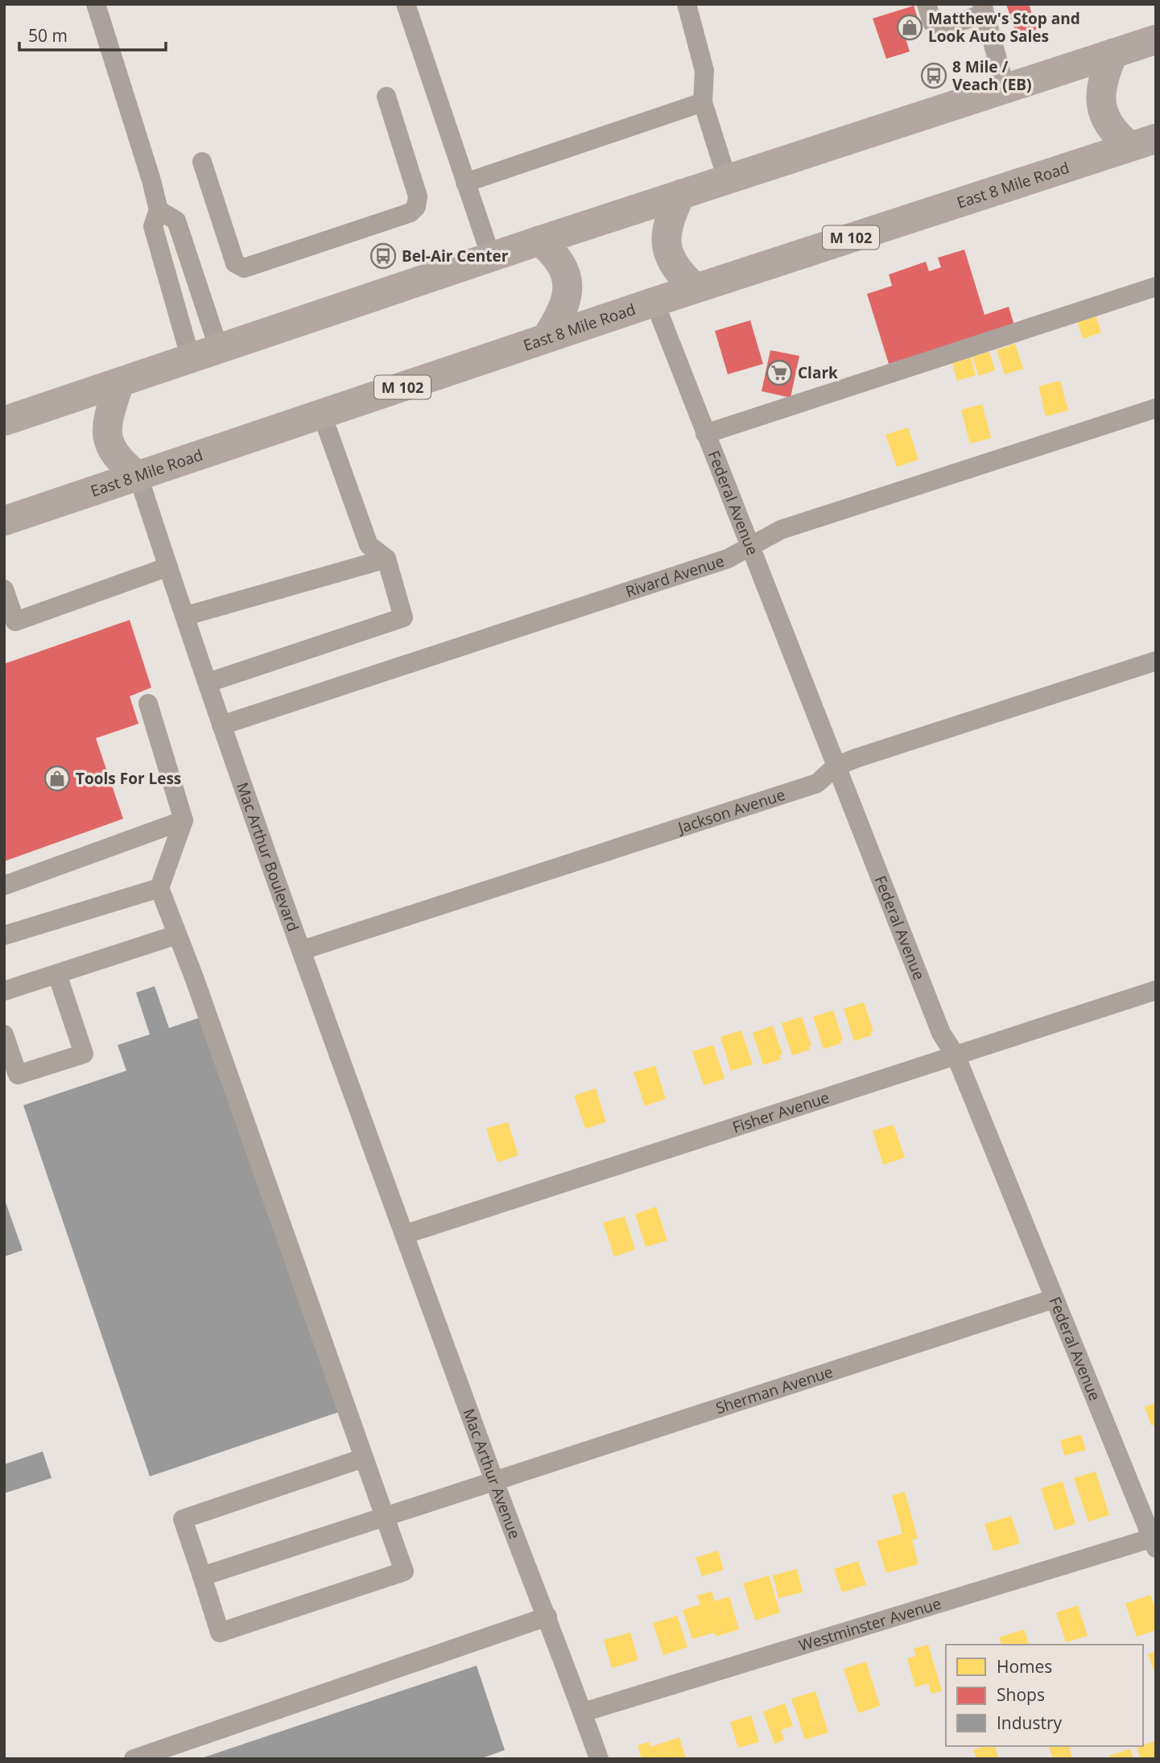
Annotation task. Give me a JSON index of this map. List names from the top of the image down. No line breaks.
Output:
{"streets":{"highway":["East 8 Mile Road","M 102"],"street":["Federal Avenue","Rivard Avenue","Jackson Avenue","Mac Arthur Boulevard","Fisher Avenue","Sherman Avenue","Mac Arthur Avenue","Westminster Avenue"]},"crossings":[["East 8 Mile Road","Federal Avenue"],["East 8 Mile Road","Mac Arthur Boulevard"],["Federal Avenue","Rivard Avenue"],["Federal Avenue","Jackson Avenue"],["Federal Avenue","Fisher Avenue"],["Federal Avenue","Sherman Avenue"],["Federal Avenue","Westminster Avenue"],["Rivard Avenue","Mac Arthur Boulevard"],["Jackson Avenue","Mac Arthur Boulevard"],["Mac Arthur Boulevard","Fisher Avenue"],["Mac Arthur Boulevard","Mac Arthur Avenue"],["Fisher Avenue","Mac Arthur Avenue"],["Sherman Avenue","Mac Arthur Avenue"],["Mac Arthur Avenue","Westminster Avenue"]],"places":{"shop":["Matthew's Stop and Look Auto Sales","Tools For Less"],"bus stop":["8 Mile / Veach (EB)","Bel-Air Center"],"supermarket":["Clark"]},"legend":["Homes","Shops","Industry"],"scale_bar":"50 m"}
